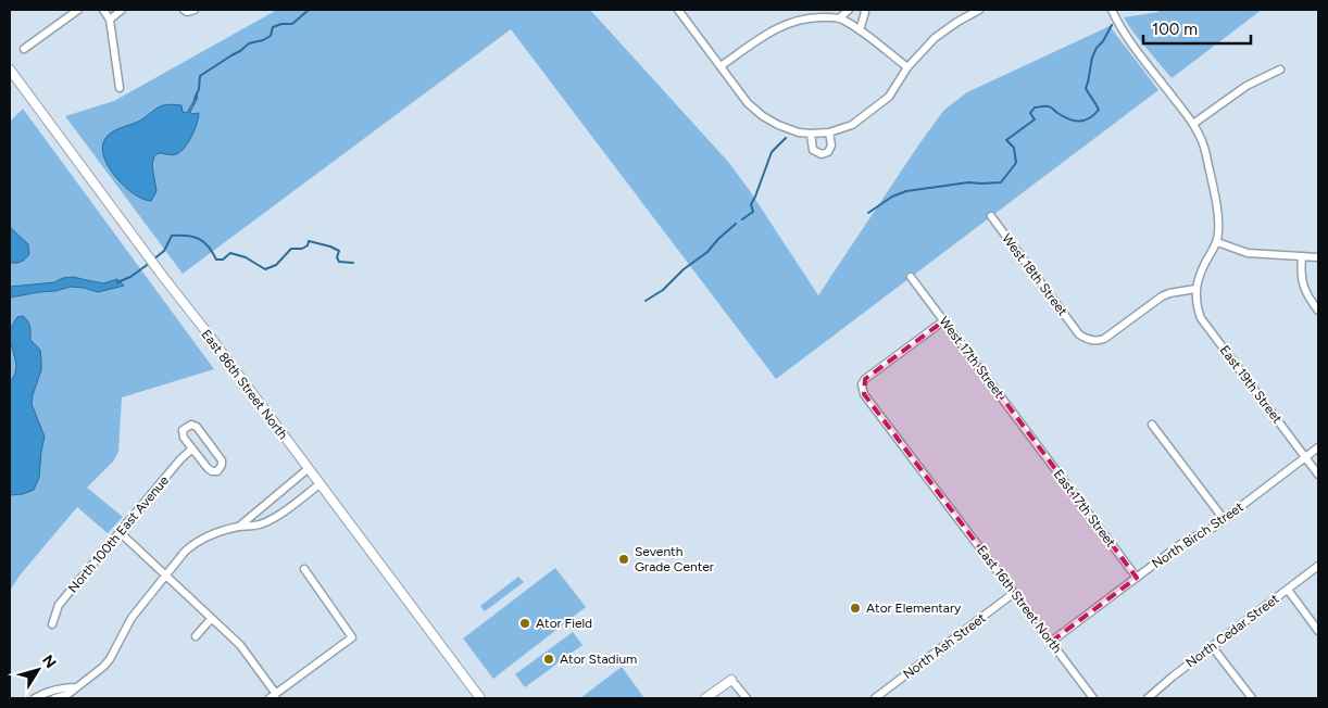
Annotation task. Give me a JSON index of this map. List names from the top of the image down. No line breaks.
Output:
{"streets":{"street":["West 18th Street","West 17th Street","East 86th Street North","East 19th Street","East 17th Street","North 100th East Avenue","North Birch Street","East 16th Street North","North Cedar Street","North Ash Street"]},"crossings":[["West 18th Street","East 19th Street"],["West 17th Street","East 17th Street"],["West 17th Street","East 16th Street North"],["East 19th Street","North Birch Street"],["East 17th Street","North Birch Street"],["North Birch Street","East 16th Street North"],["East 16th Street North","North Ash Street"]],"places":["Seventh Grade Center","Ator Elementary","Ator Field","Ator Stadium"],"scale_bar":"100 m","north":"top right"}
